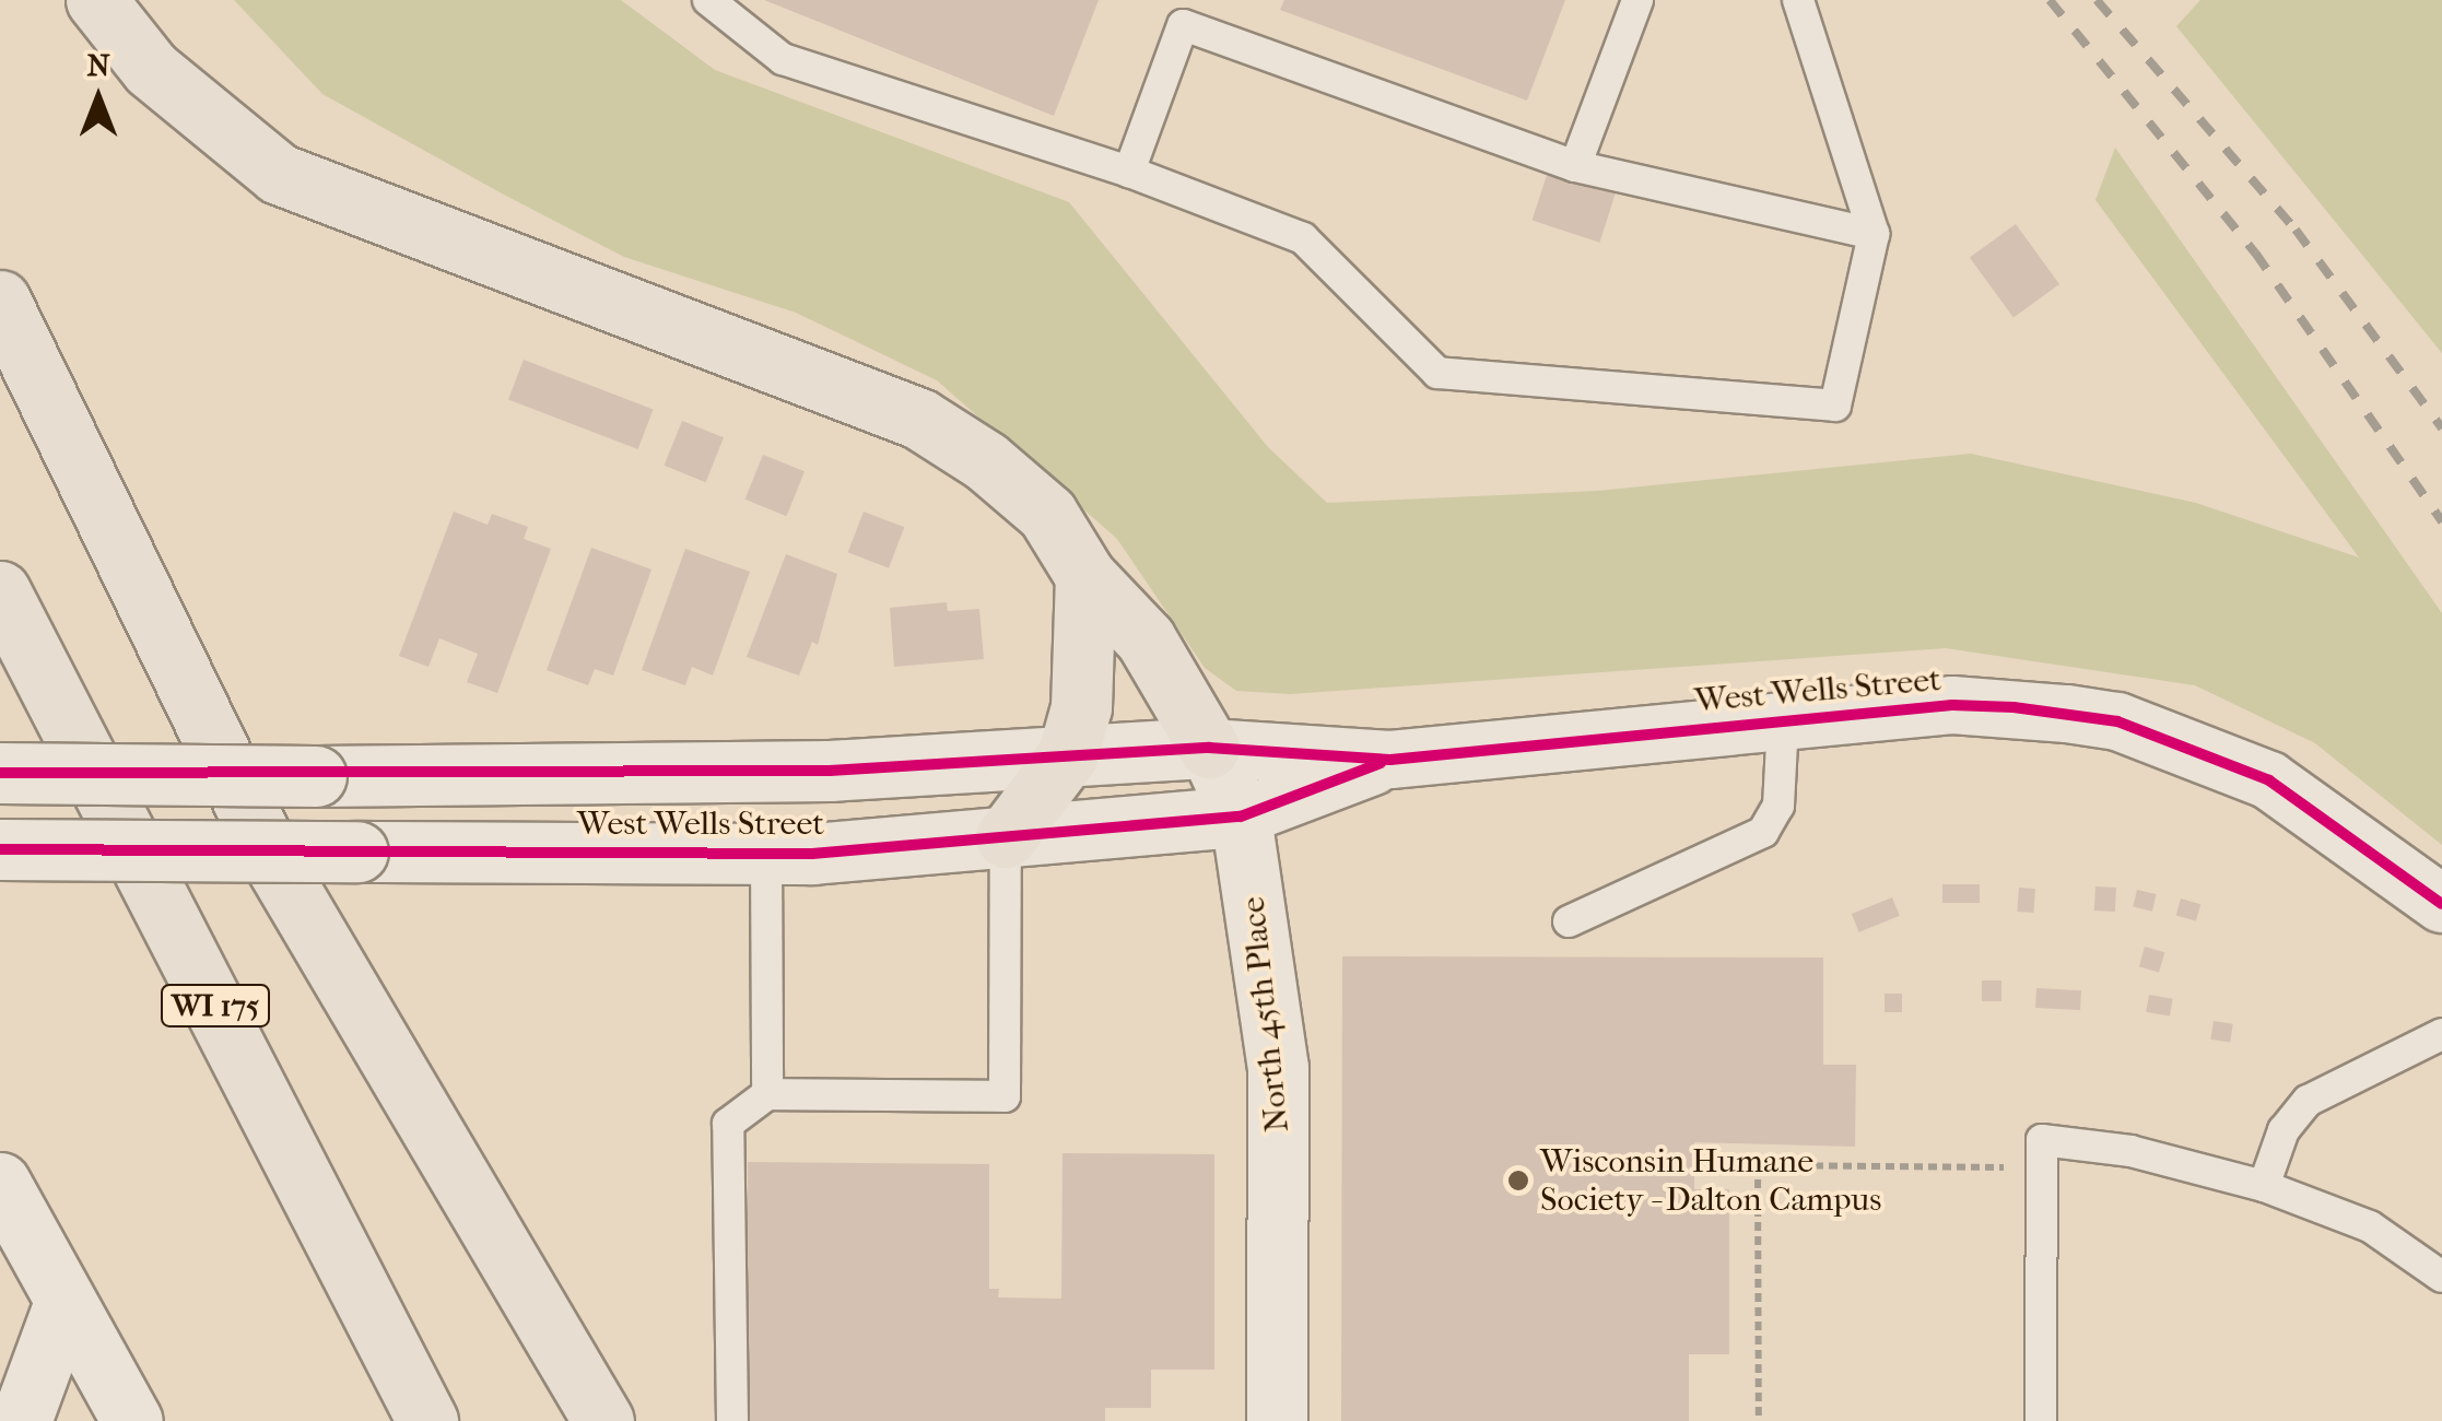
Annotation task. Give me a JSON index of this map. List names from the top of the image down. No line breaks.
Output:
{"streets":{"highway":["WI 175"],"street":["West Wells Street","North 45th Place"]},"crossings":[["West Wells Street","North 45th Place"]],"places":["Wisconsin Humane Society - Dalton Campus"],"north":"top"}
